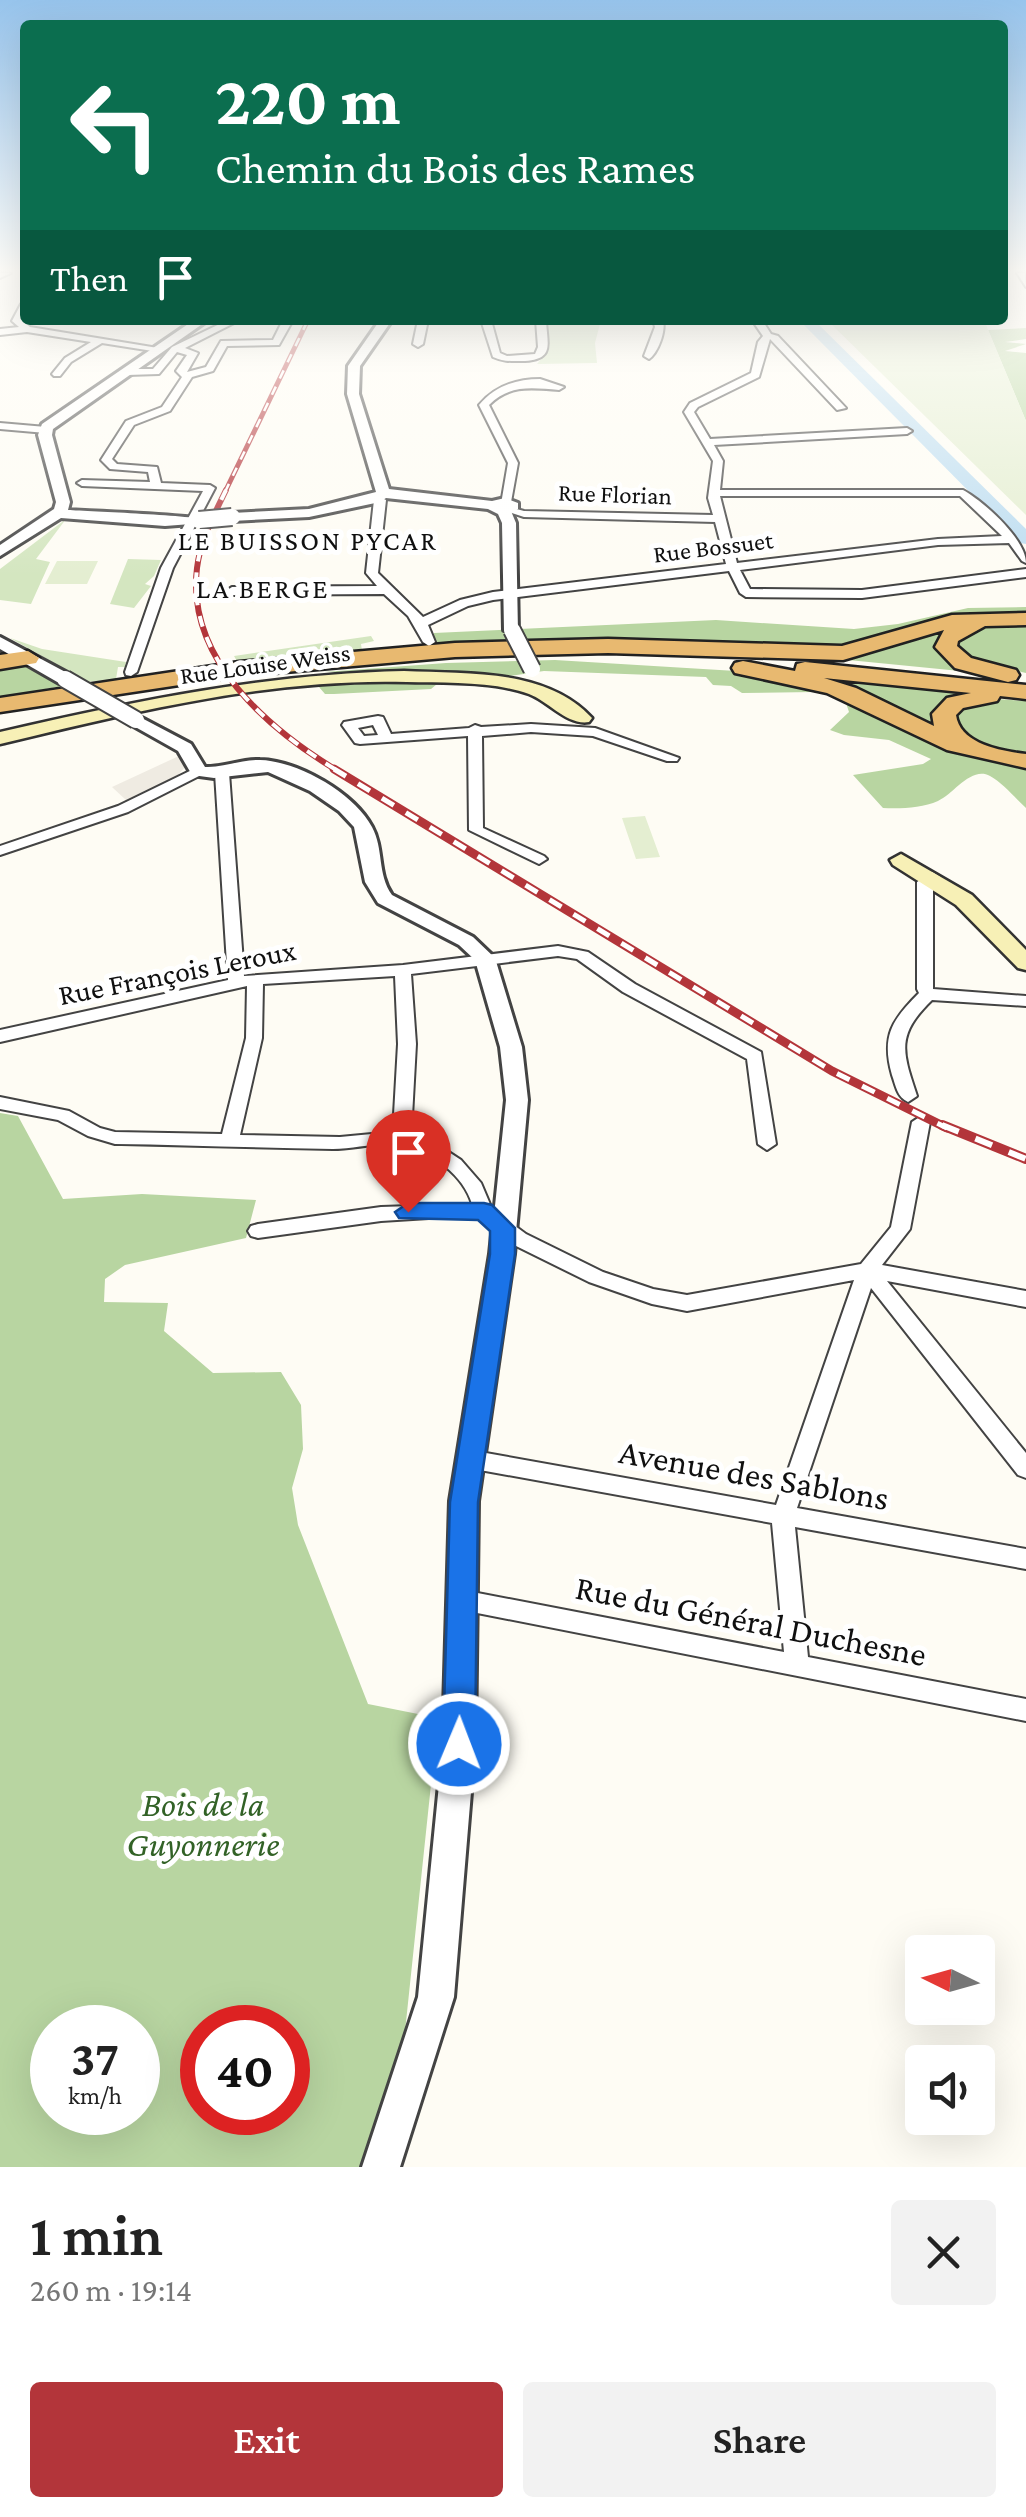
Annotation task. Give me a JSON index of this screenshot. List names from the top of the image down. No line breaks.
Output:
{"streets":{"main road":["Rue Louise Weiss"],"street":["Rue Florian","Rue Bossuet","Rue François Leroux","Avenue des Sablons","Rue du Général Duchesne"]},"districts":["LE BUISSON PYCAR","LA BERGE"],"parks":["Bois de la Guyonnerie"],"north":"left","page":{"turn":["220 m","Chemin du Bois des Rames"],"then":"Then","speed":"37 km/h","limit":"40","heading":["1 min","260 m · 19:14"],"buttons":["Exit","Share"]}}
